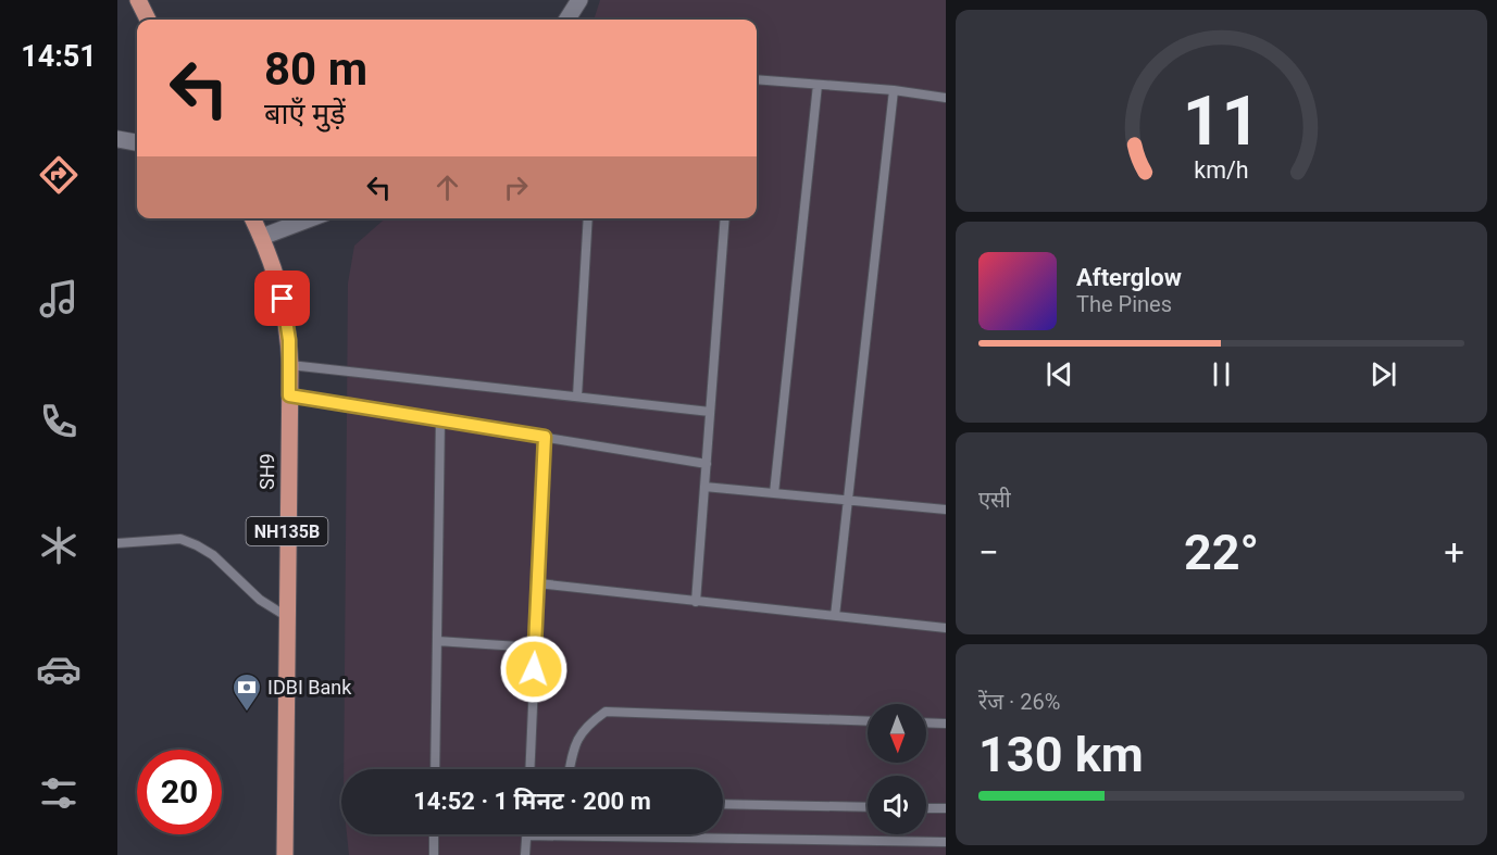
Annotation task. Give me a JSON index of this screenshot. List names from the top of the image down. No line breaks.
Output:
{"streets":{"main road":["SH9","NH135B"]},"places":{"bank":["IDBI Bank"]},"north":"bottom","page":{"tabs":"14:51","turn":["80 m","बाएँ मुड़ें"],"song":["Afterglow","The Pines"],"tile":["एसी",["रेंज · 26%","130 km"]],"heat":["−","22°","+"],"limit":"20","trip":"14:52 · 1 मिनट · 200 m","gauge":["11","km/h"]}}
